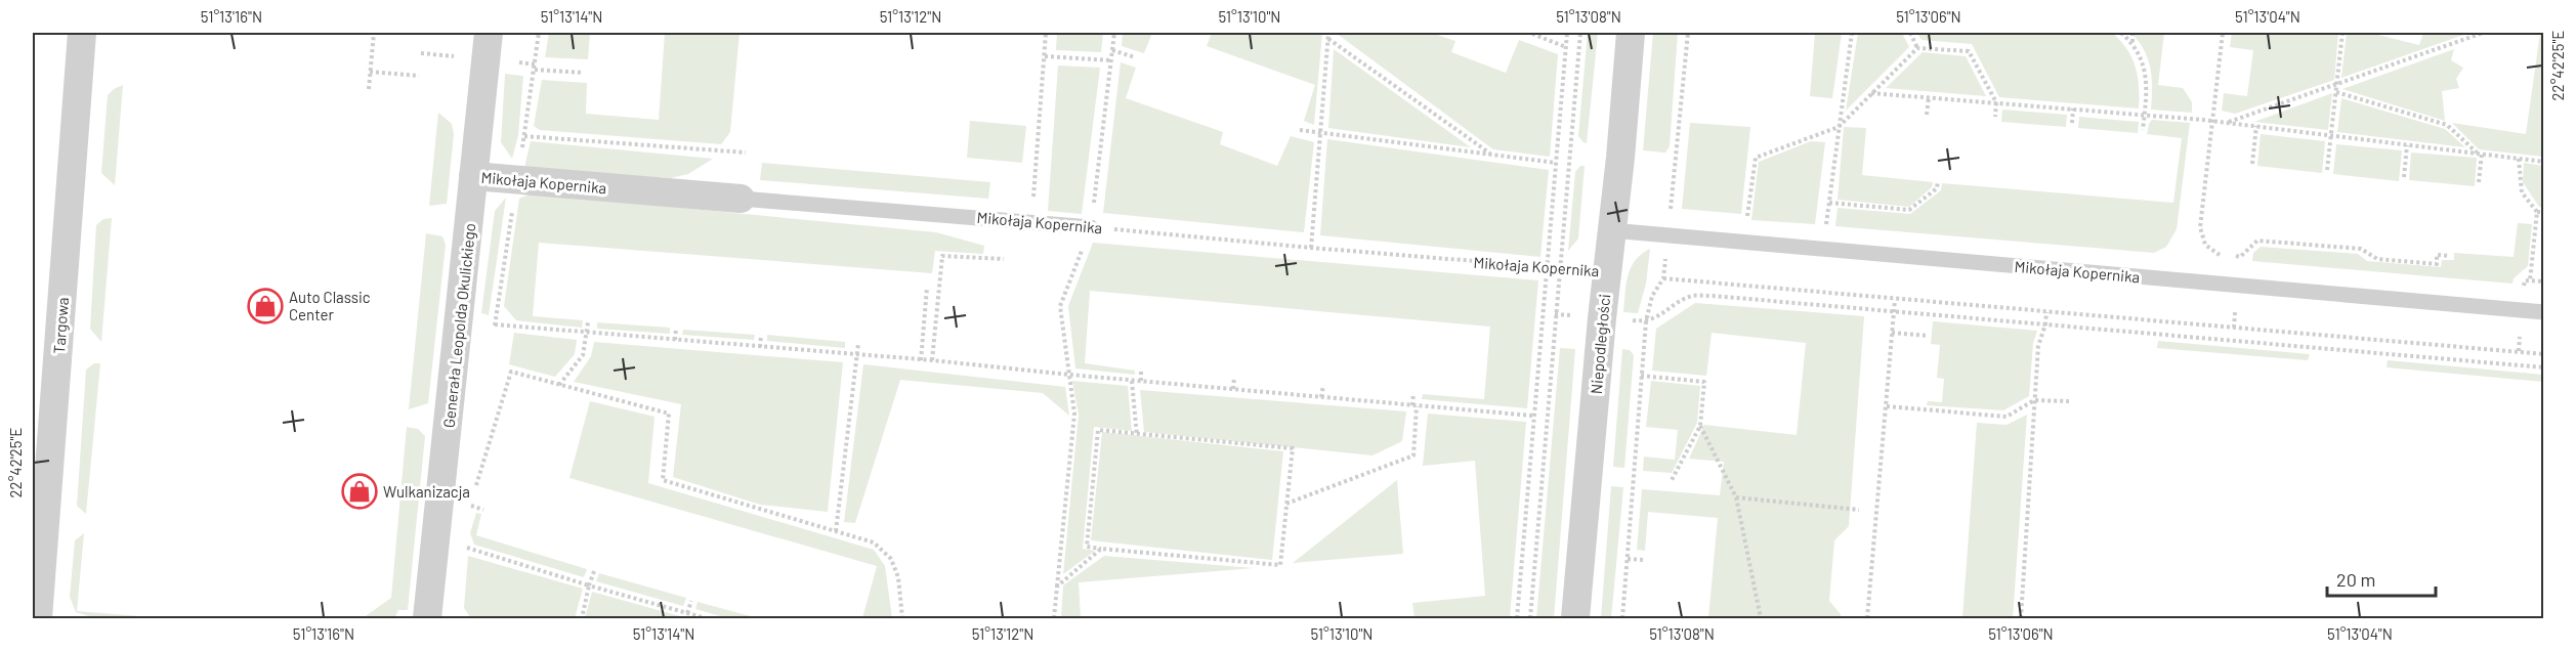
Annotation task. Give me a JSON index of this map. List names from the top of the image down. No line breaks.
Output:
{"streets":{"street":["Mikołaja Kopernika","Targowa","Generała Leopolda Okulickiego","Niepodległości"]},"crossings":[["Mikołaja Kopernika","Generała Leopolda Okulickiego"],["Mikołaja Kopernika","Niepodległości"]],"places":{"shop":["Auto Classic Center","Wulkanizacja"]},"scale_bar":"20 m","coordinates":["51°13'16\"N","51°13'14\"N","51°13'12\"N","51°13'10\"N","51°13'08\"N","51°13'06\"N","51°13'04\"N","22°42'25\"E"]}
